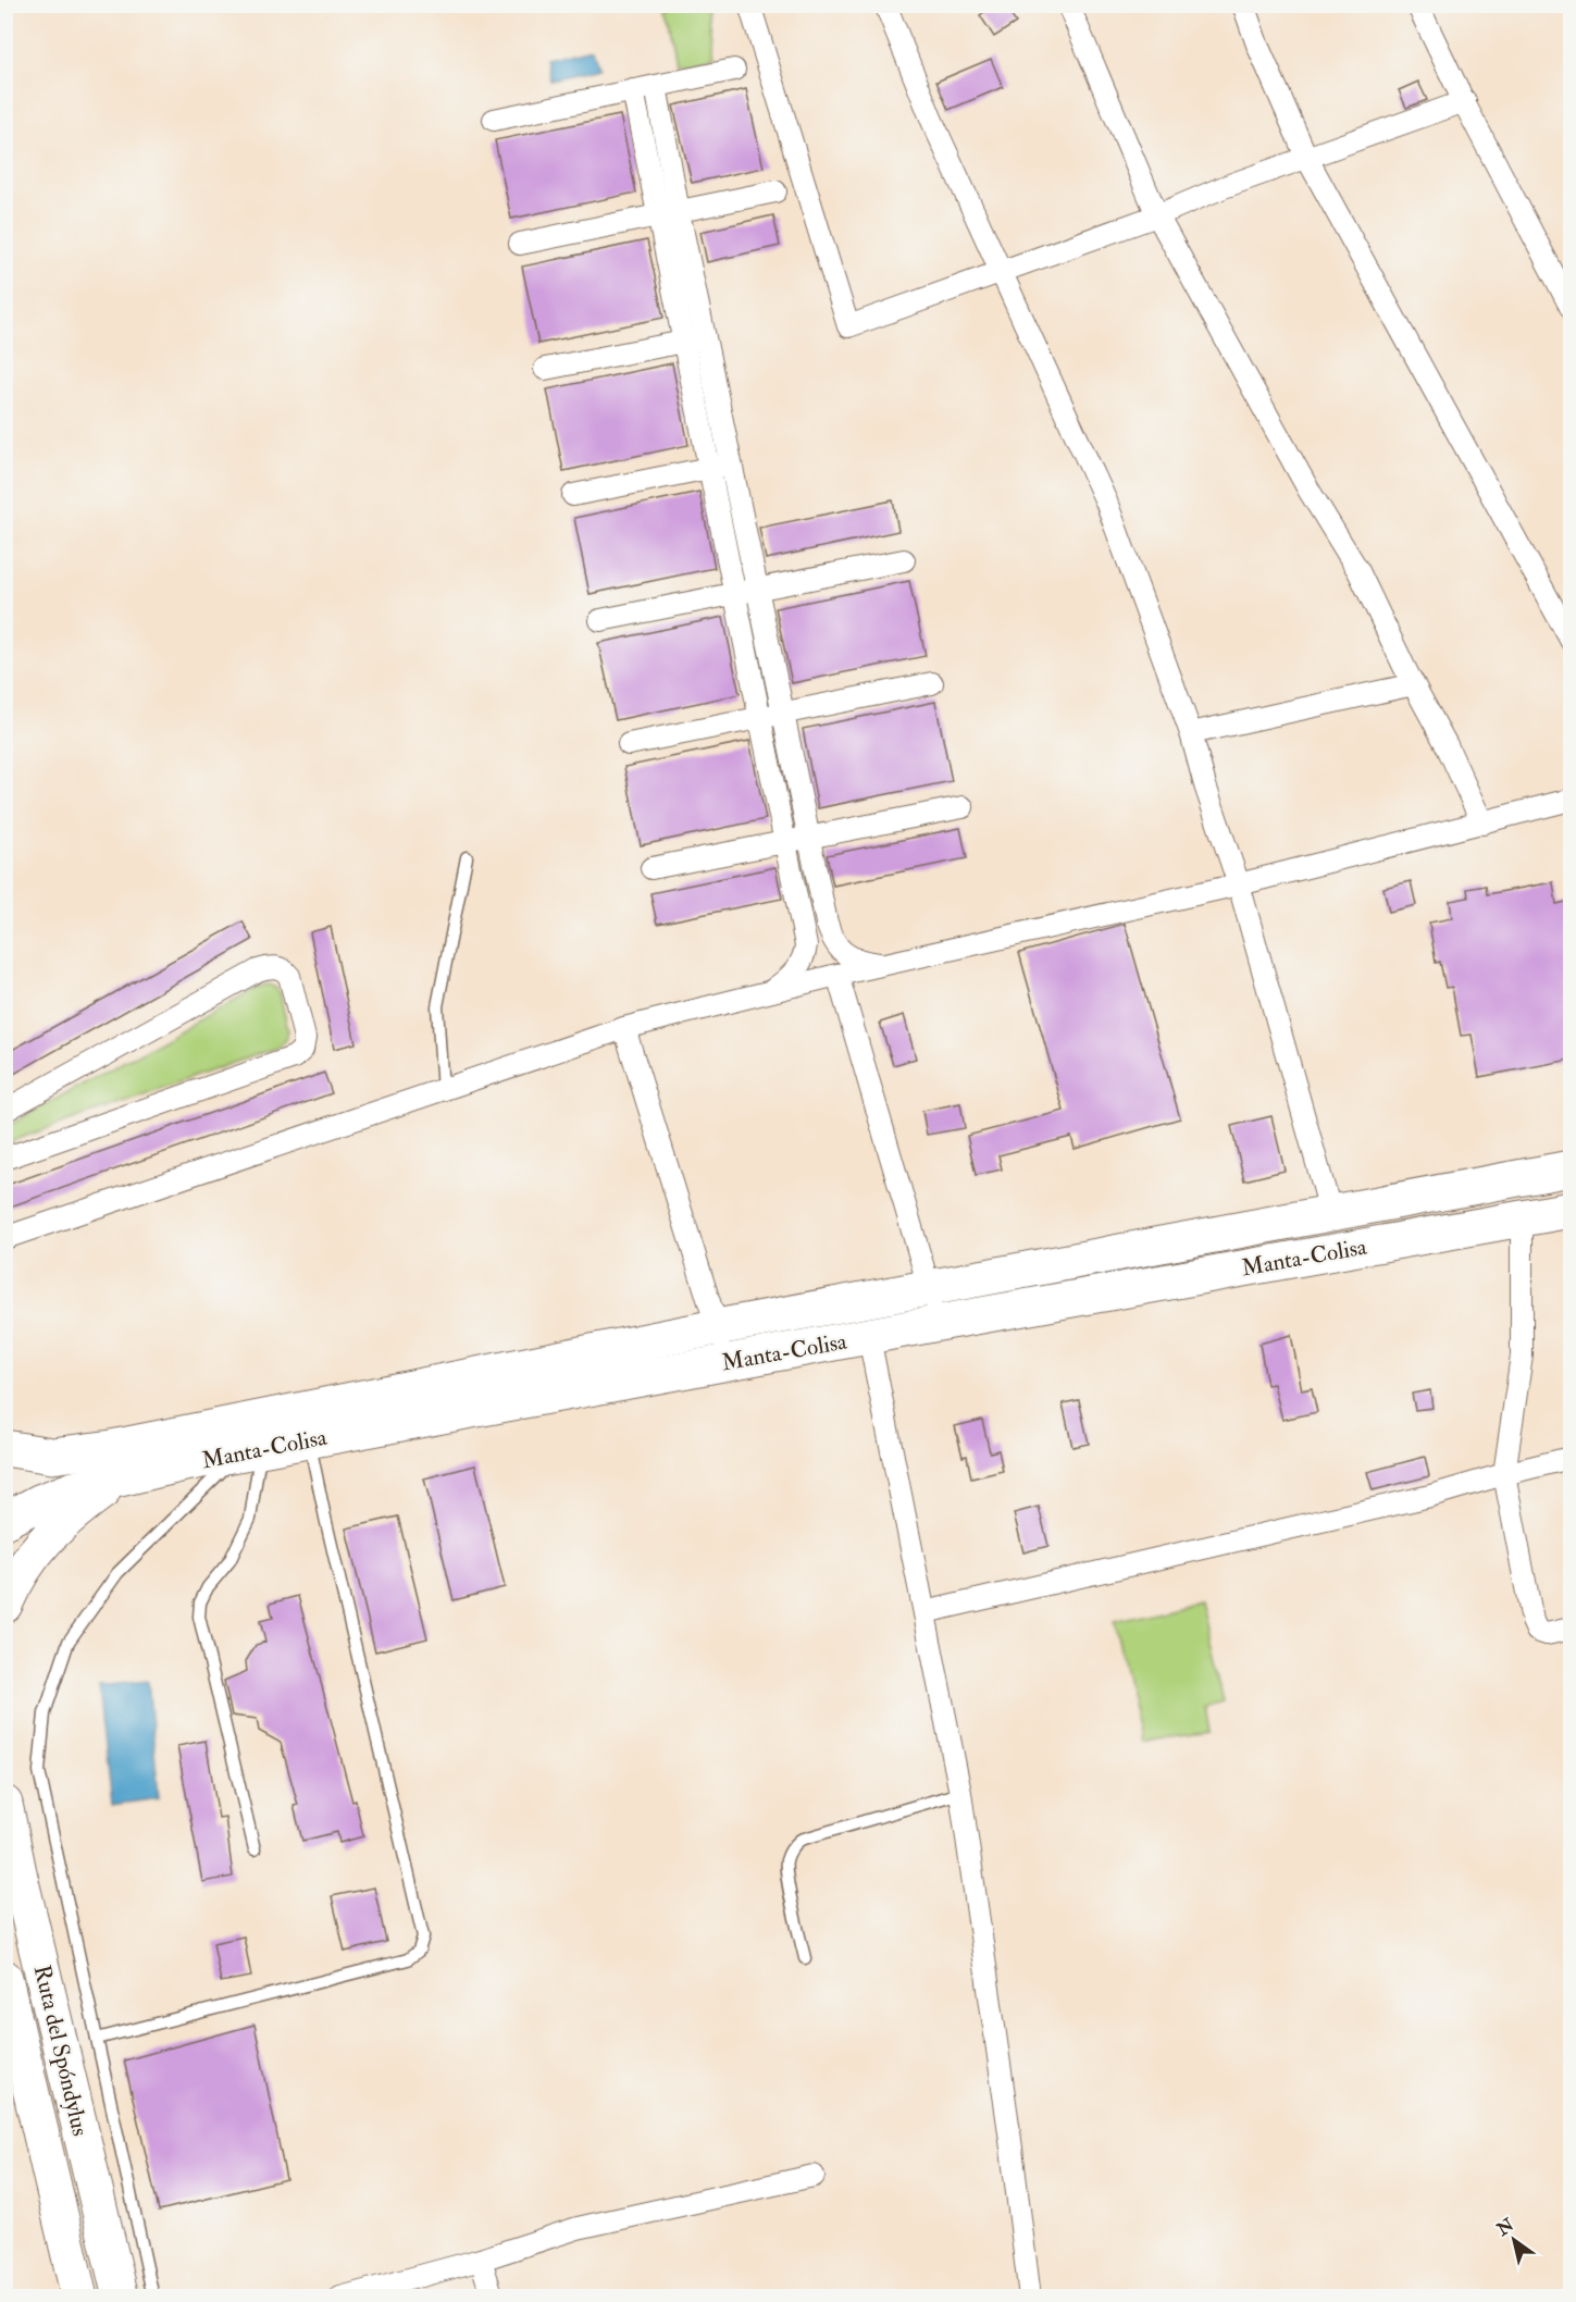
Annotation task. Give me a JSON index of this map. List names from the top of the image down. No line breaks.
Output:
{"streets":{"highway":["Manta-Colisa","Ruta del Spóndylus"]},"north":"top left"}
